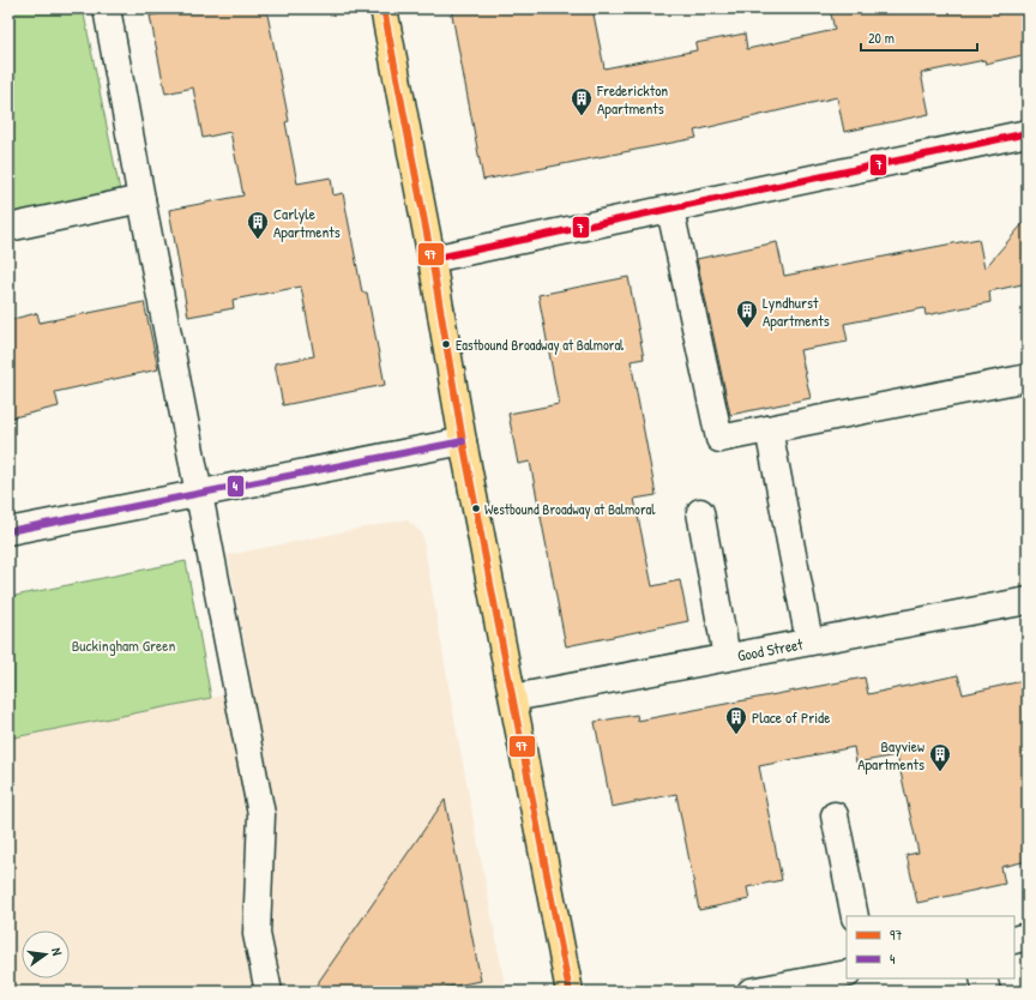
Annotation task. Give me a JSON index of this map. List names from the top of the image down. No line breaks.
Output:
{"streets":{"street":["Good Street"]},"parks":["Buckingham Green"],"places":{"building":["Frederickton Apartments","Carlyle Apartments","Lyndhurst Apartments","Place of Pride","Bayview Apartments"],"other":["Eastbound Broadway at Balmoral","Westbound Broadway at Balmoral"]},"lines":["transit line 97","transit line 7","transit line 4"],"legend":["97","4"],"scale_bar":"20 m","north":"right"}
